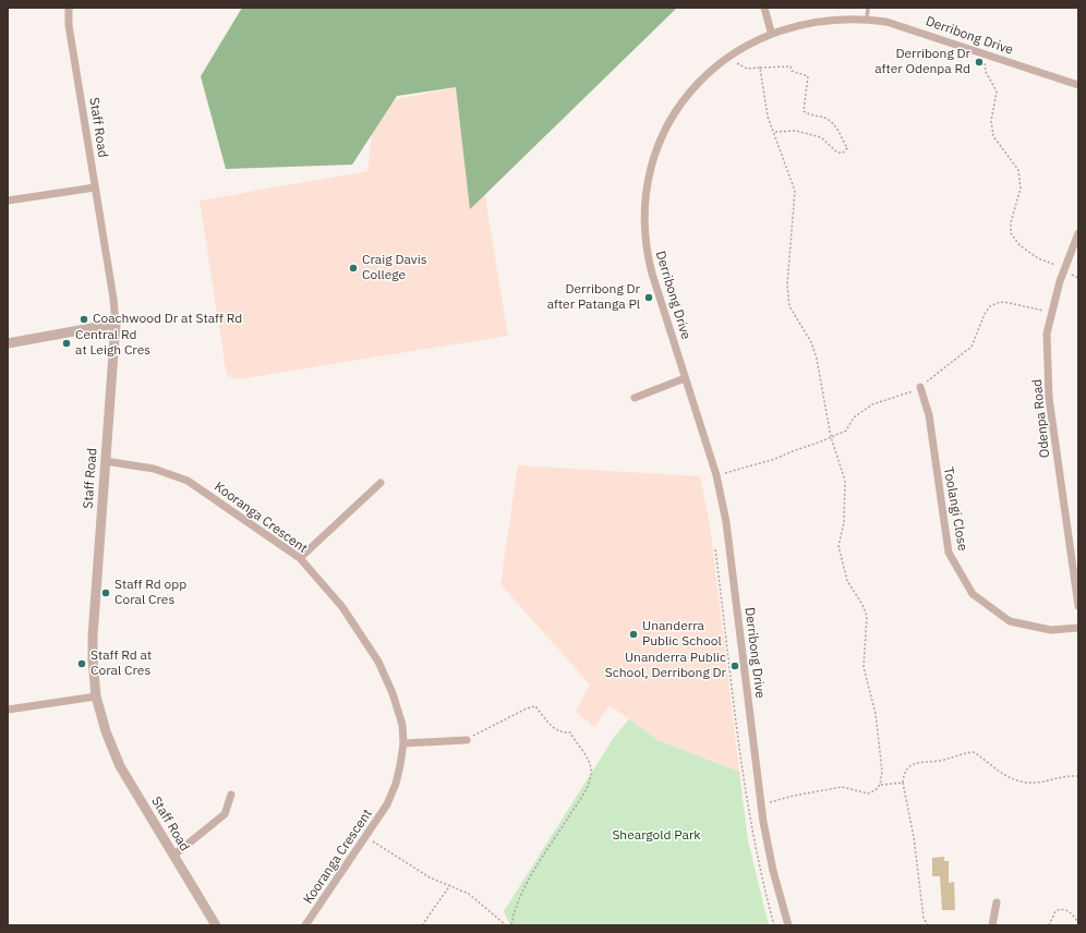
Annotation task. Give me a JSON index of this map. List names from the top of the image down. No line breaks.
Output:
{"streets":{"street":["Derribong Drive","Staff Road","Odenpa Road","Toolangi Close","Kooranga Crescent"]},"crossings":[["Staff Road","Kooranga Crescent"]],"parks":["Sheargold Park"],"places":["Derribong Dr after Odenpa Rd","Craig Davis College","Derribong Dr after Patanga Pl","Coachwood Dr at Staff Rd","Central Rd at Leigh Cres","Staff Rd opp Coral Cres","Unanderra Public School","Staff Rd at Coral Cres","Unanderra Public School, Derribong Dr"]}
